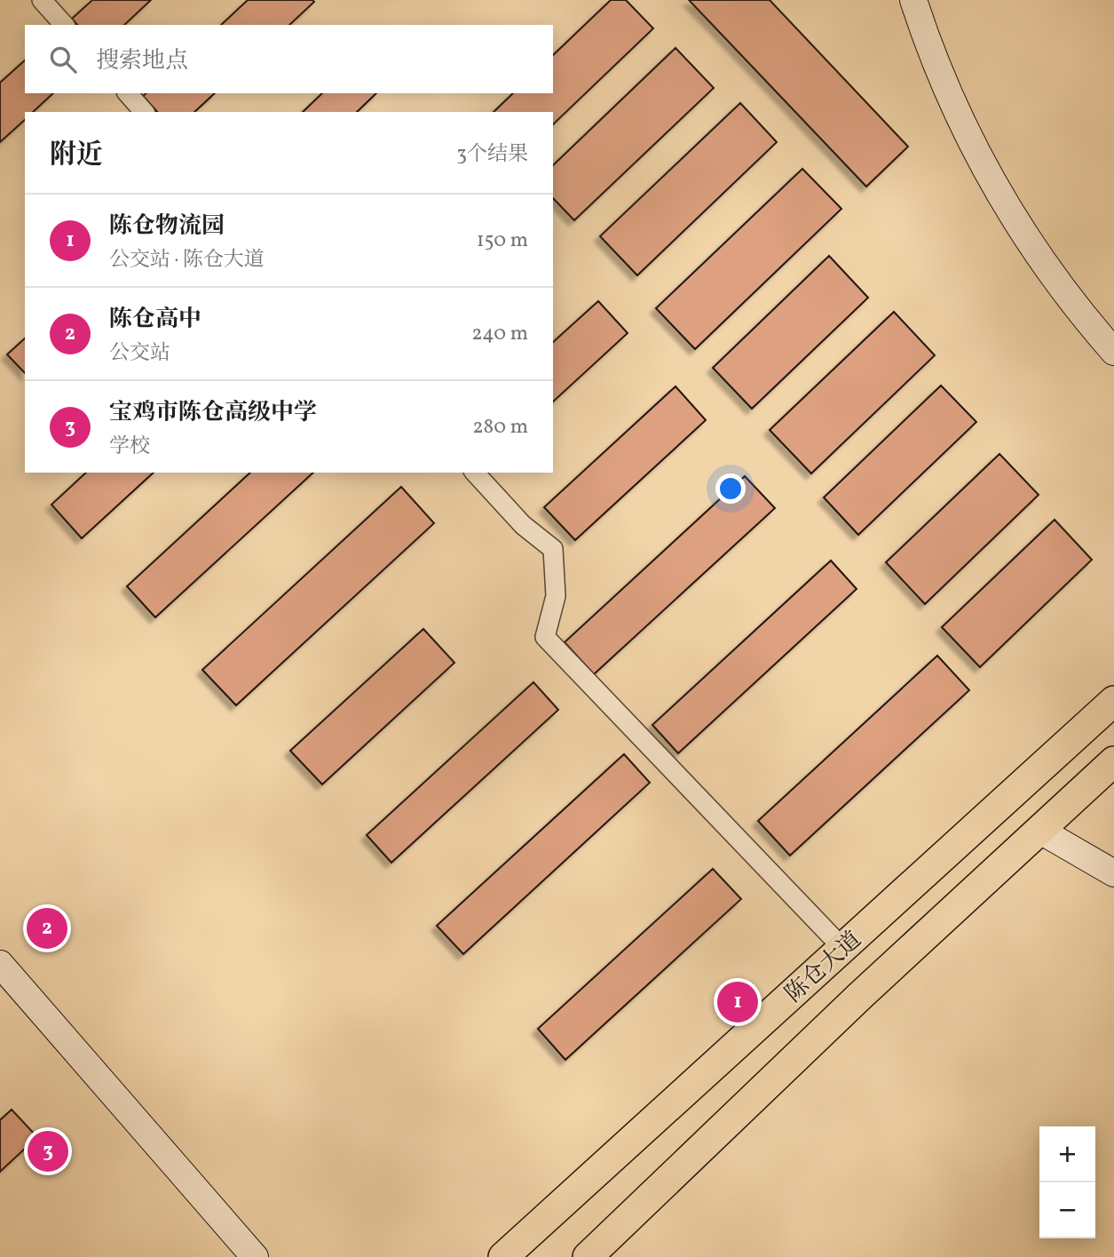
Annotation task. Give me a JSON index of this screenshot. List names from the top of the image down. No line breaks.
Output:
{"streets":{"main road":["陈仓大道"]},"page":{"search":"搜索地点","heading":["附近","3个结果"],"list":[{"mark":"1","name":"陈仓物流园","note":"公交站 · 陈仓大道","value":"150 m"},{"mark":"2","name":"陈仓高中","note":"公交站","value":"240 m"},{"mark":"3","name":"宝鸡市陈仓高级中学","note":"学校","value":"280 m"}],"pins":["2","1","3"],"map_buttons":["+","−"]}}
